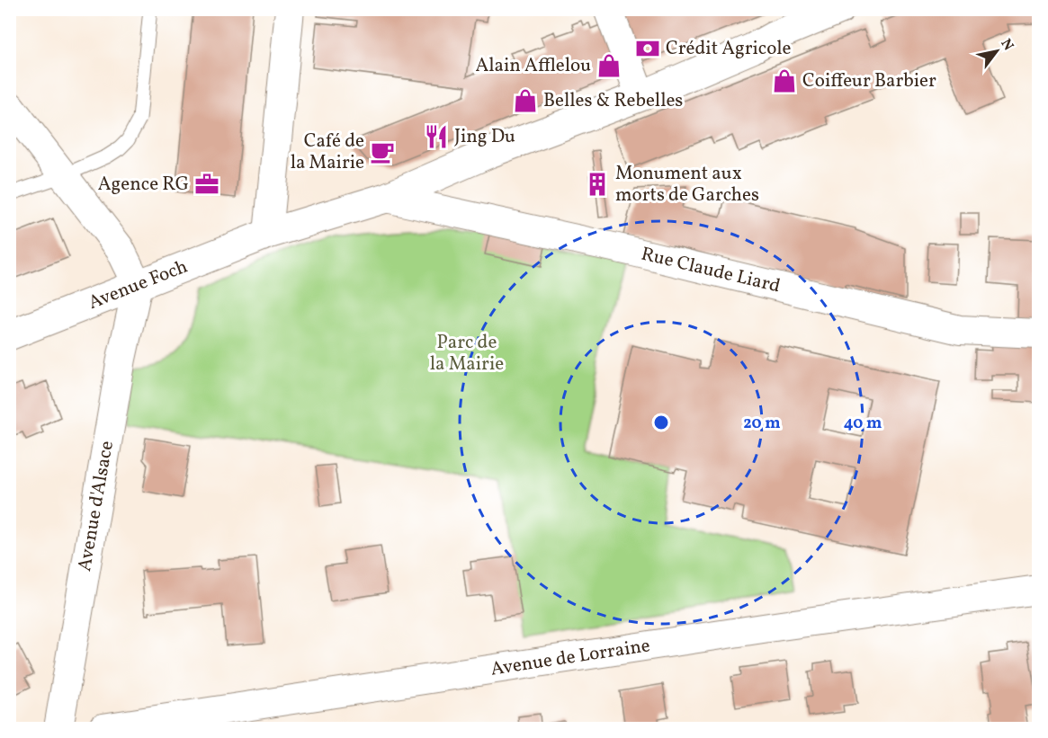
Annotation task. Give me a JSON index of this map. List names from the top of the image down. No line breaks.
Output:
{"streets":{"street":["Rue Claude Liard","Avenue Foch","Avenue d'Alsace","Avenue de Lorraine"]},"crossings":[["Rue Claude Liard","Avenue Foch"],["Avenue Foch","Avenue d'Alsace"]],"parks":["Parc de la Mairie"],"places":{"bank":["Crédit Agricole"],"shop":["Alain Afflelou","Coiffeur Barbier","Belles & Rebelles"],"restaurant":["Jing Du"],"cafe":["Café de la Mairie"],"office":["Agence RG"],"building":["Monument aux morts de Garches"]},"north":"top right","rings":["20 m","40 m"]}
